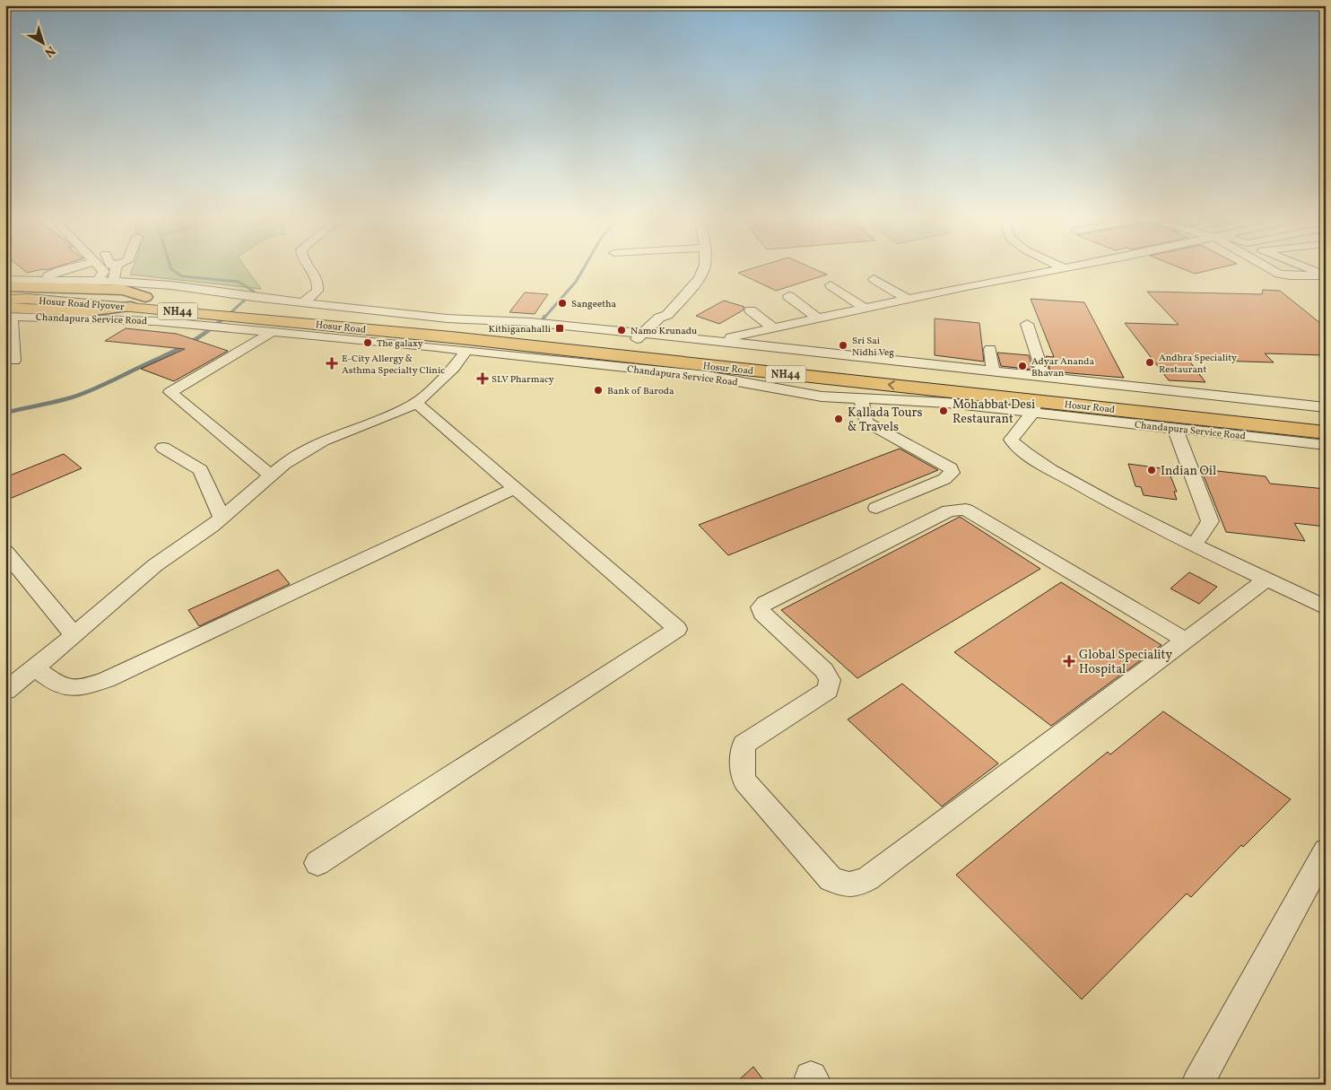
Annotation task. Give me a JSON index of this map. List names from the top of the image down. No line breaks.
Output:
{"streets":{"highway":["Hosur Road Flyover","NH44","Hosur Road"],"street":["Chandapura Service Road"]},"crossings":[["Hosur Road Flyover","Hosur Road"],["Chandapura Service Road","Hosur Road"]],"places":{"other":["Sangeetha","Namo Krunadu","The galaxy","Sri Sai Nidhi Veg","Andhra Speciality Restaurant","Adyar Ananda Bhavan","Bank of Baroda","Mohabbat Desi Restaurant","Kallada Tours & Travels","Indian Oil"],"transit":["Kithiganahalli"],"health":["E-City Allergy & Asthma Specialty Clinic","SLV Pharmacy","Global Speciality Hospital"]},"north":"bottom right"}
